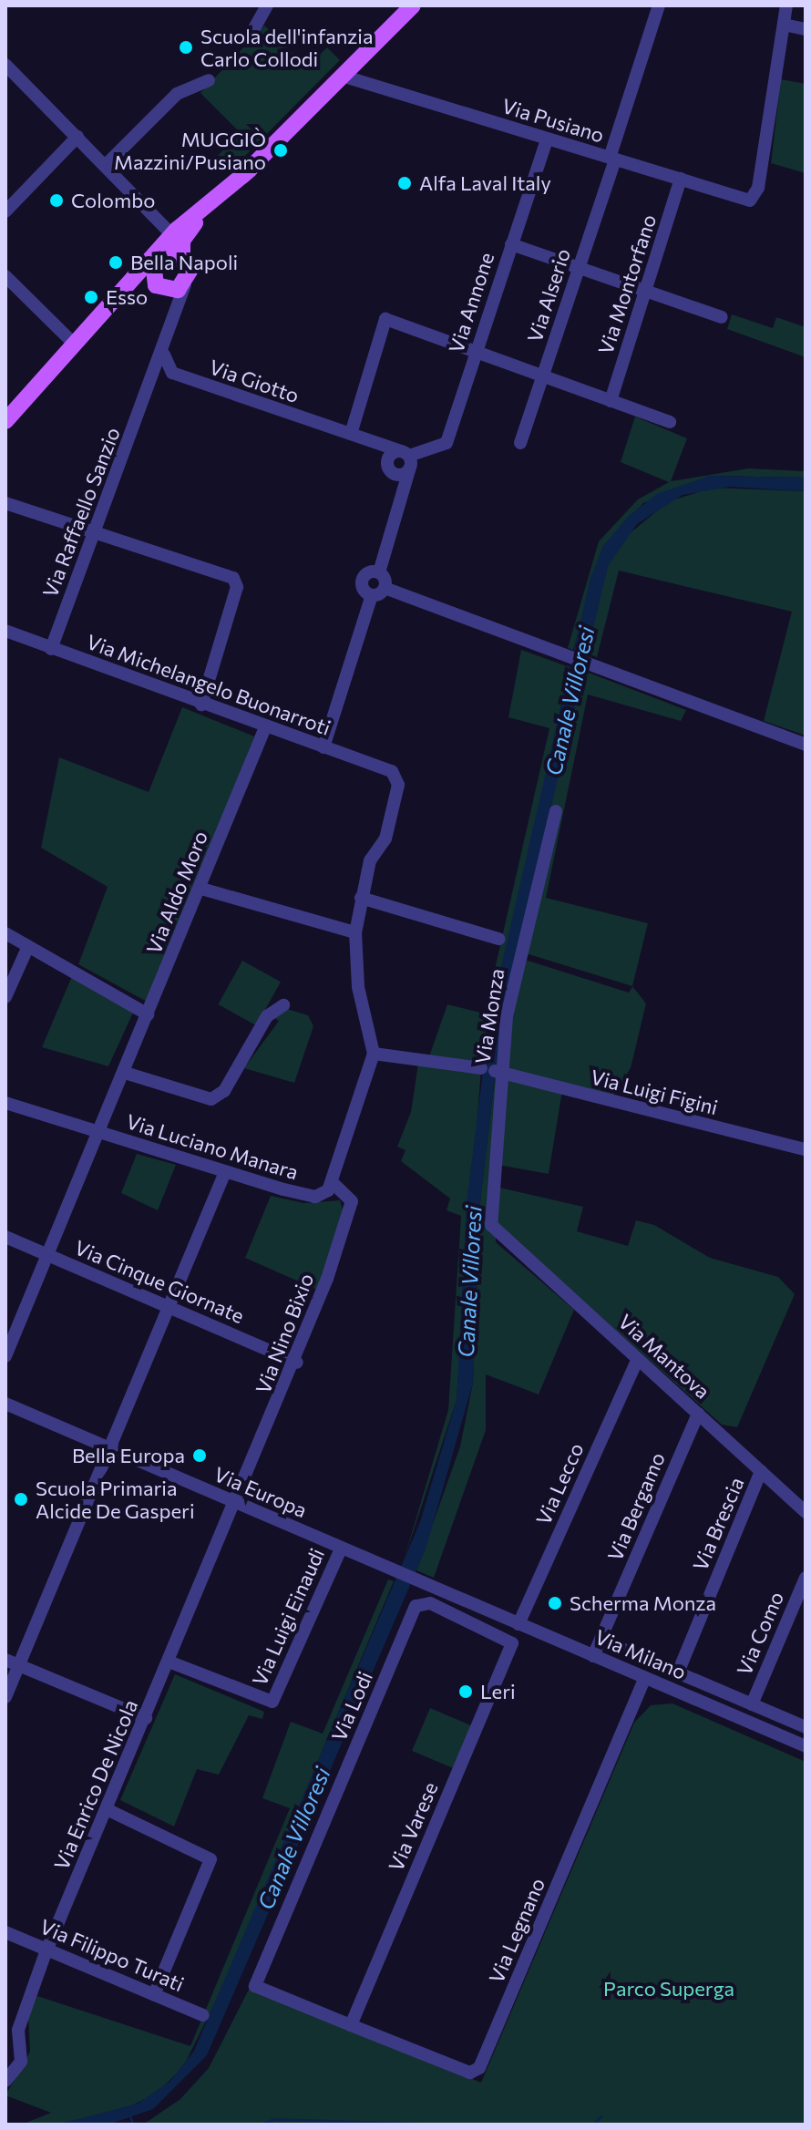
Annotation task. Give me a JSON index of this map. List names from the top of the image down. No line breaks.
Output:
{"streets":{"street":["Via Pusiano","Via Montorfano","Via Alserio","Via Annone","Via Giotto","Via Raffaello Sanzio","Via Michelangelo Buonarroti","Via Aldo Moro","Via Monza","Via Luigi Figini","Via Luciano Manara","Via Cinque Giornate","Via Nino Bixio","Via Mantova","Via Lecco","Via Europa","Via Bergamo","Via Brescia","Via Luigi Einaudi","Via Como","Via Milano","Via Lodi","Via Enrico De Nicola","Via Varese","Via Legnano","Via Filippo Turati"]},"crossings":[["Via Pusiano","Via Montorfano"],["Via Pusiano","Via Alserio"],["Via Pusiano","Via Annone"],["Via Annone","Via Giotto"],["Via Raffaello Sanzio","Via Michelangelo Buonarroti"],["Via Michelangelo Buonarroti","Via Aldo Moro"],["Via Aldo Moro","Via Luciano Manara"],["Via Aldo Moro","Via Cinque Giornate"],["Via Monza","Via Luigi Figini"],["Via Monza","Via Mantova"],["Via Luciano Manara","Via Nino Bixio"],["Via Cinque Giornate","Via Nino Bixio"],["Via Nino Bixio","Via Europa"],["Via Nino Bixio","Via Enrico De Nicola"],["Via Mantova","Via Lecco"],["Via Mantova","Via Bergamo"],["Via Mantova","Via Brescia"],["Via Lecco","Via Milano"],["Via Europa","Via Luigi Einaudi"],["Via Europa","Via Milano"],["Via Europa","Via Enrico De Nicola"],["Via Bergamo","Via Milano"],["Via Brescia","Via Milano"],["Via Luigi Einaudi","Via Enrico De Nicola"],["Via Como","Via Milano"],["Via Milano","Via Legnano"],["Via Lodi","Via Varese"],["Via Lodi","Via Legnano"],["Via Enrico De Nicola","Via Filippo Turati"],["Via Varese","Via Legnano"]],"water":["Canale Villoresi"],"parks":["Parco Superga"],"places":["Scuola dell'infanzia Carlo Collodi","MUGGIÒ Mazzini/Pusiano","Alfa Laval Italy","Colombo","Bella Napoli","Esso","Bella Europa","Scuola Primaria Alcide De Gasperi","Scherma Monza","Leri"]}
